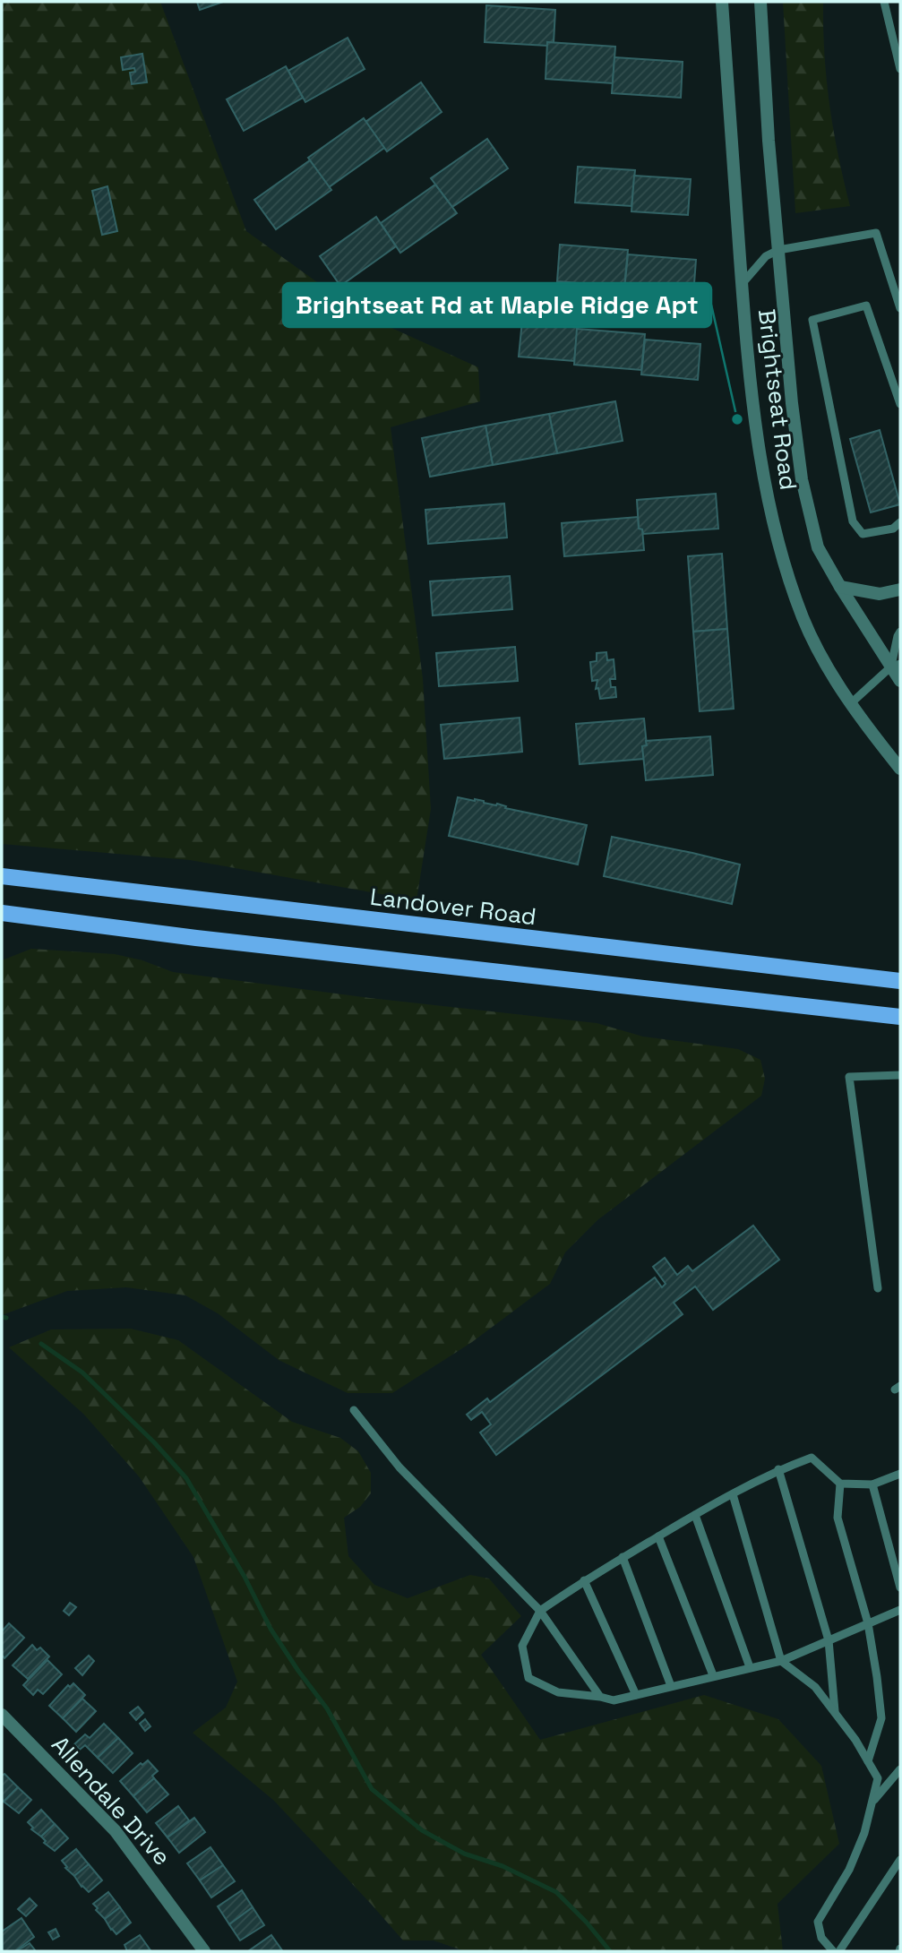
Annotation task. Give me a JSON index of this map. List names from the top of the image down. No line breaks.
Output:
{"streets":{"main road":["Landover Road"],"street":["Brightseat Road","Allendale Drive"]},"places":["Brightseat Rd at Maple Ridge Apt"]}
